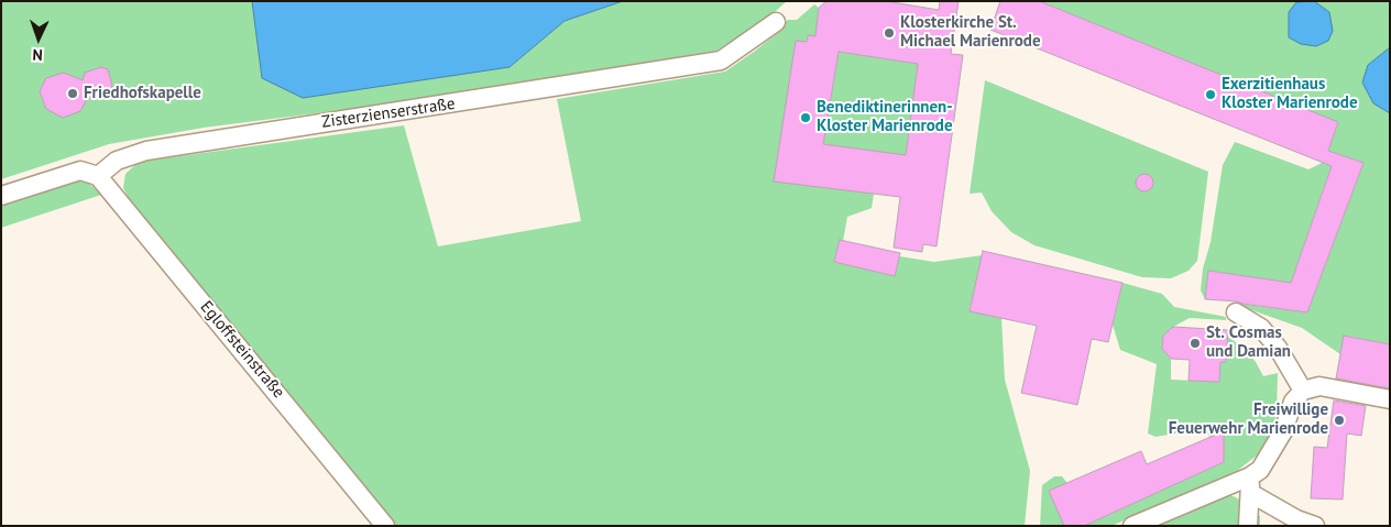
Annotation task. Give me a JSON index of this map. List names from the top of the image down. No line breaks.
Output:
{"streets":{"street":["Zisterzienserstraße","Egloffsteinstraße"]},"crossings":[["Zisterzienserstraße","Egloffsteinstraße"]],"places":["Klosterkirche St. Michael Marienrode","Friedhofskapelle","Exerzitienhaus Kloster Marienrode","Benediktinerinnen- Kloster Marienrode","St. Cosmas und Damian","Freiwillige Feuerwehr Marienrode"],"north":"bottom"}
